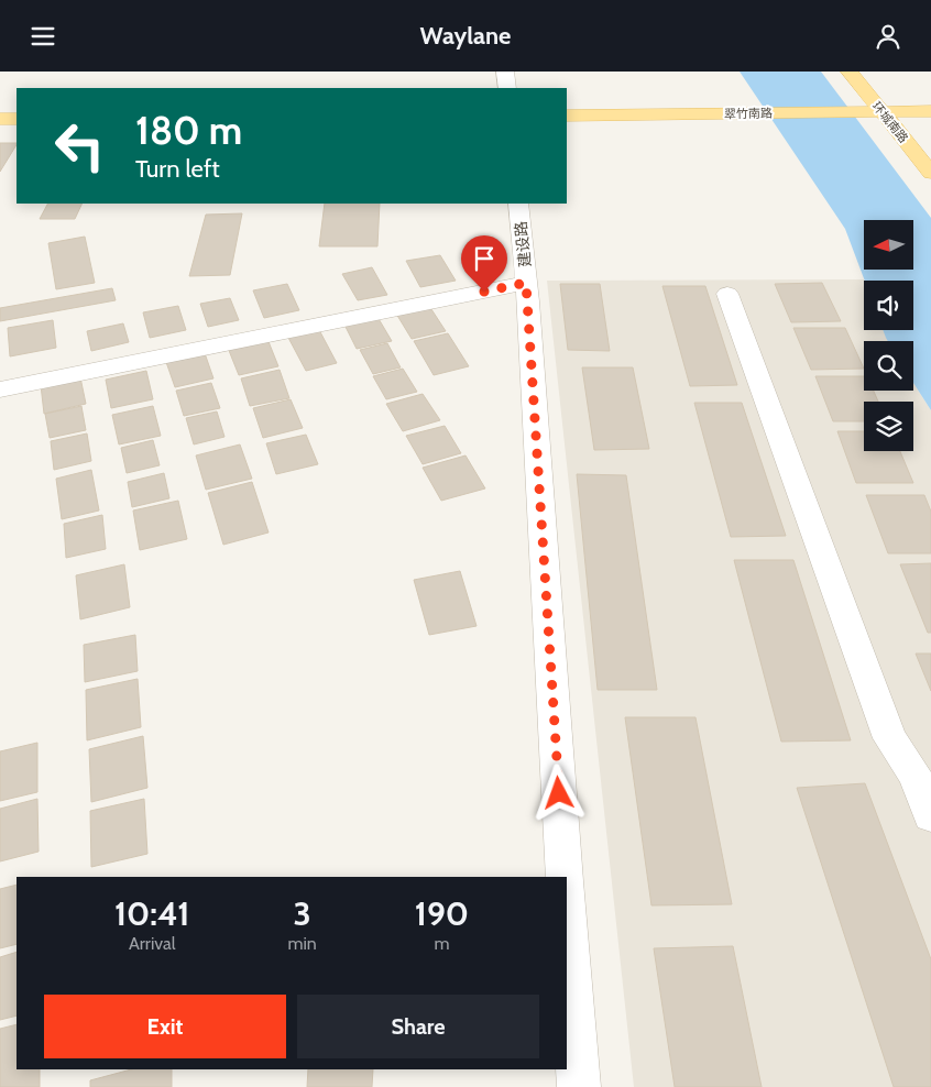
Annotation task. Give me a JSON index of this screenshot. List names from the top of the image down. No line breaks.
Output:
{"streets":{"main road":["翠竹南路","环城南路"],"street":["建设路"]},"crossings":[["翠竹南路","环城南路"]],"north":"left","page":{"header":"Waylane","turn":["180 m","Turn left"],"eta":["10:41","Arrival","3","min","190","m"],"buttons":["Exit","Share"]}}
